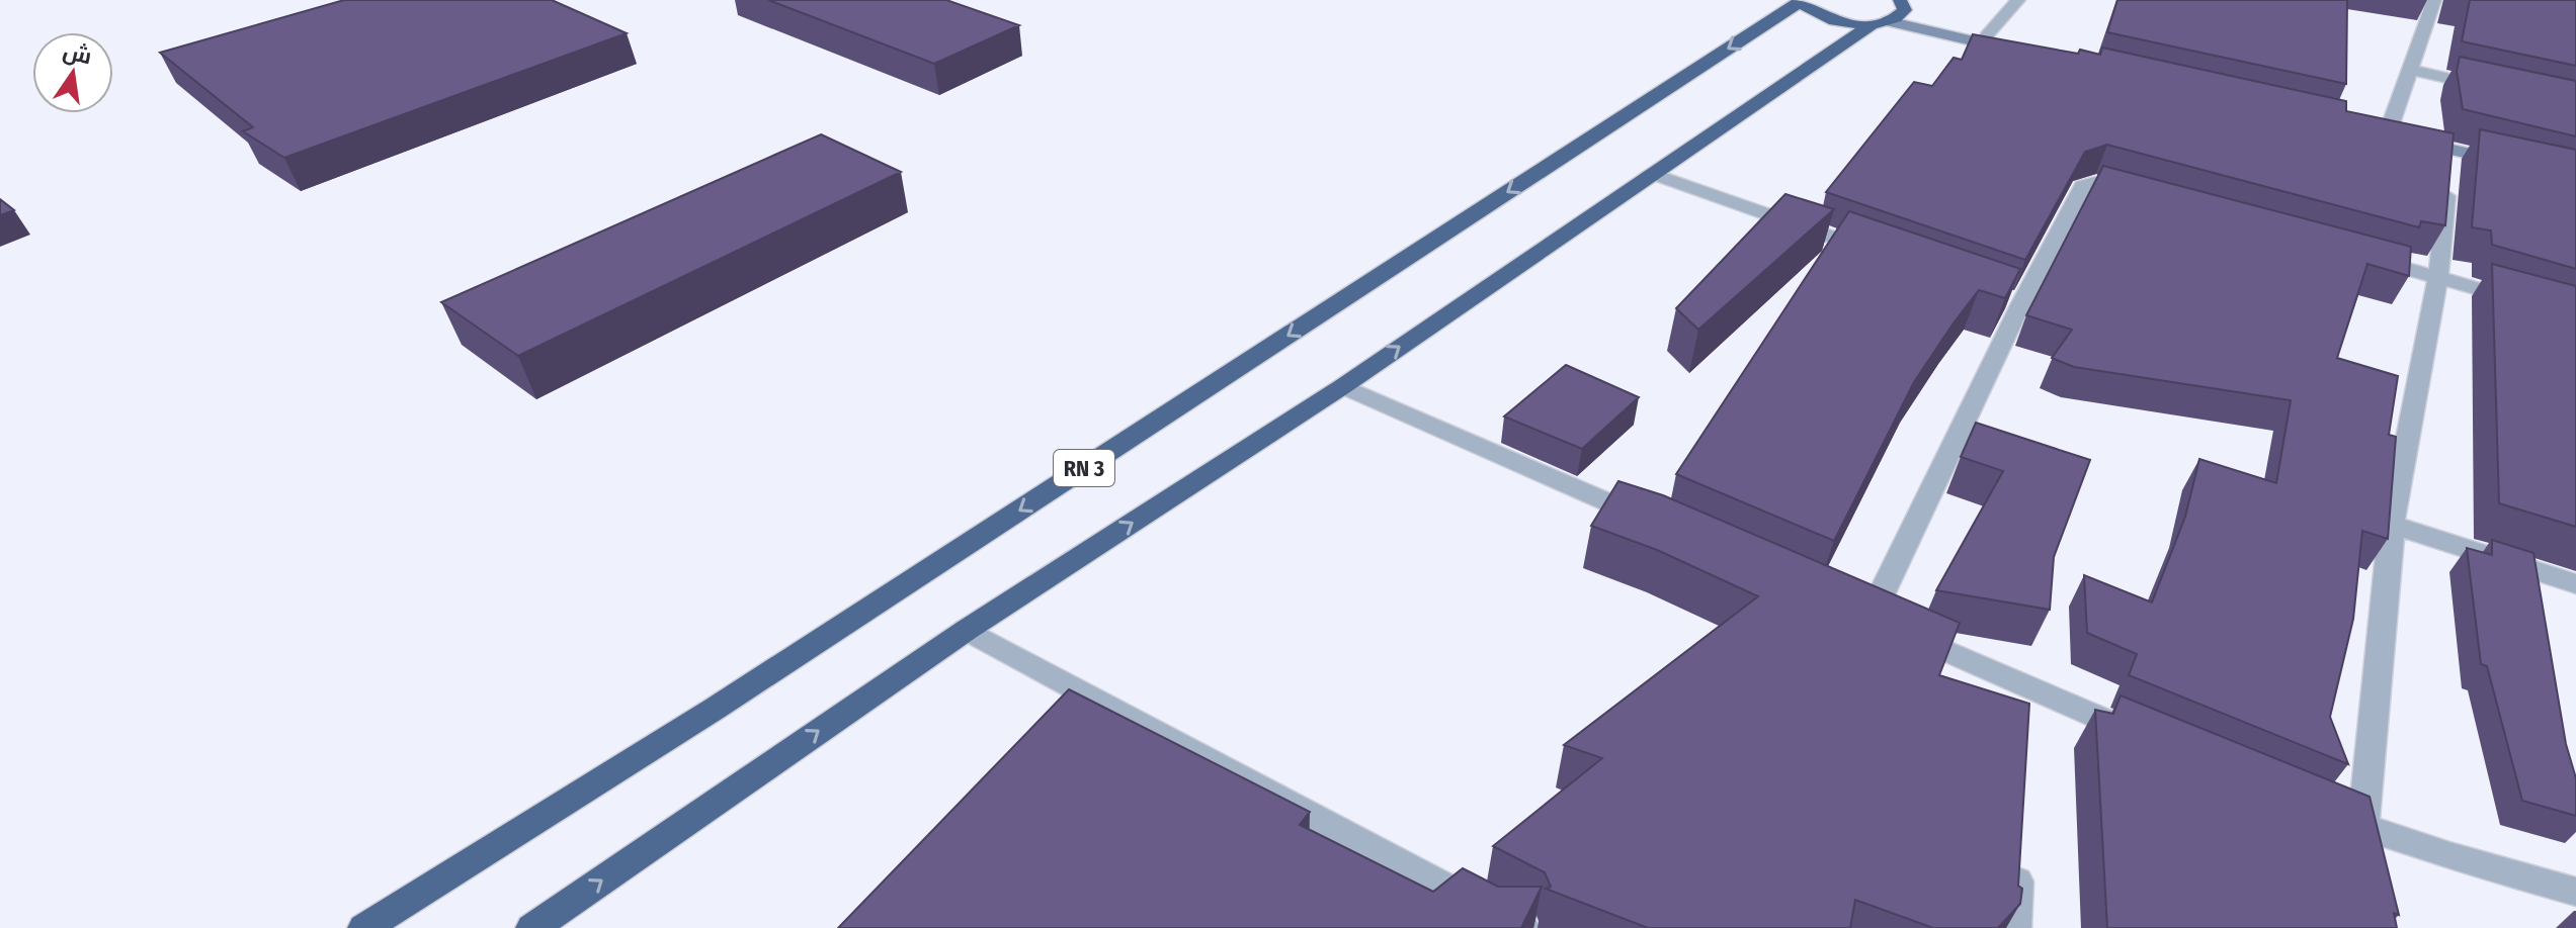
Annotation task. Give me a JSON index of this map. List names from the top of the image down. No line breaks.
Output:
{"streets":{"highway":["RN 3"]},"north":"top"}
